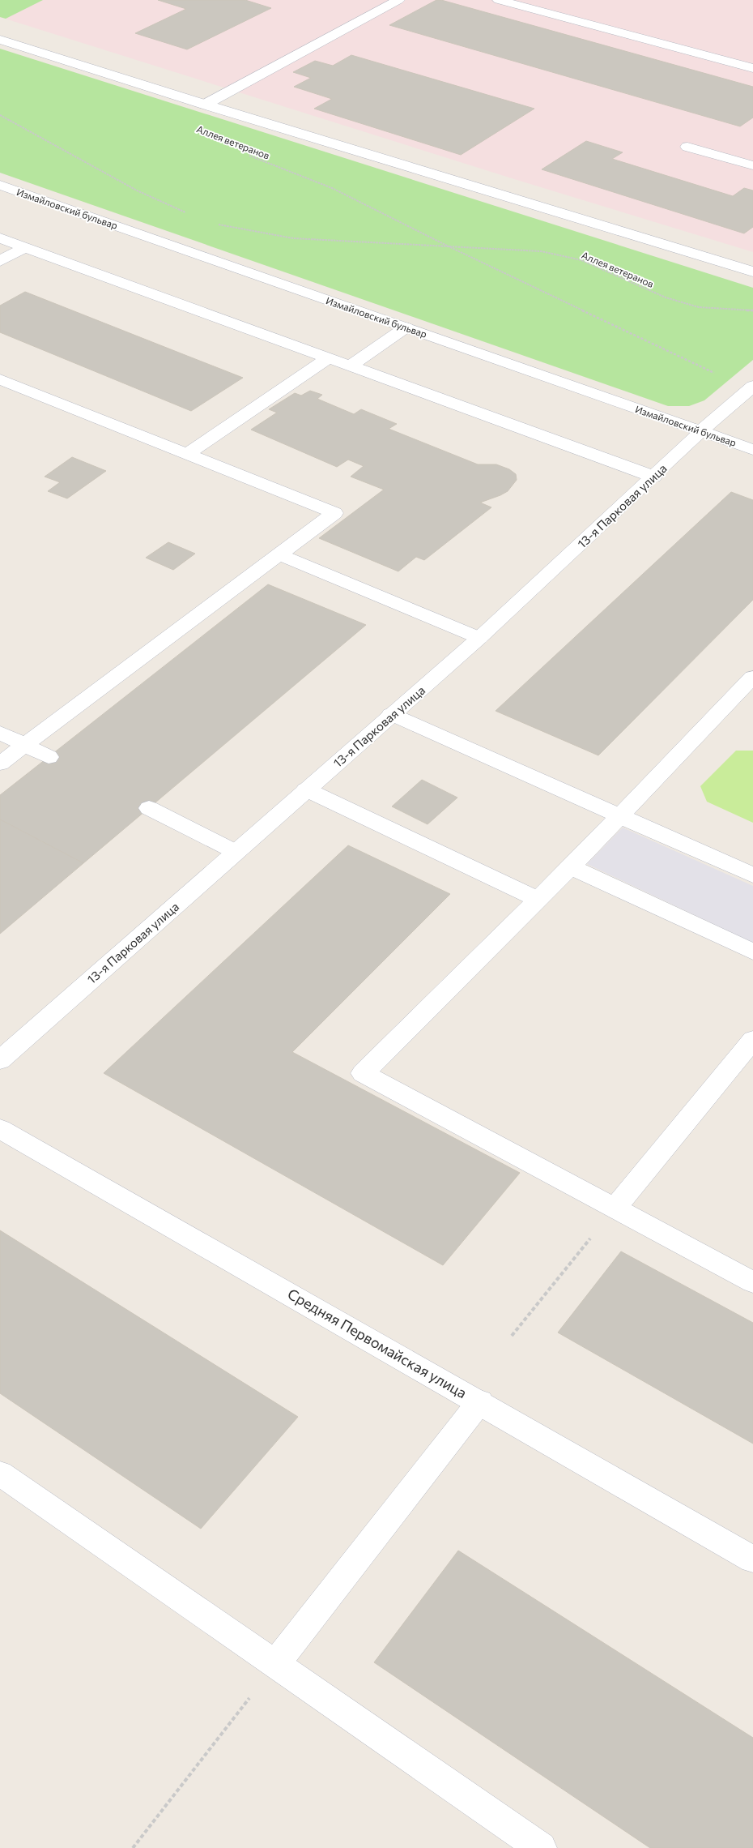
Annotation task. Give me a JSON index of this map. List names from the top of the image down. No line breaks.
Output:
{"streets":{"street":["Измайловский бульвар","13-я Парковая улица","Средняя Первомайская улица"],"path":["Аллея ветеранов"]},"crossings":[["Измайловский бульвар","13-я Парковая улица"]]}
